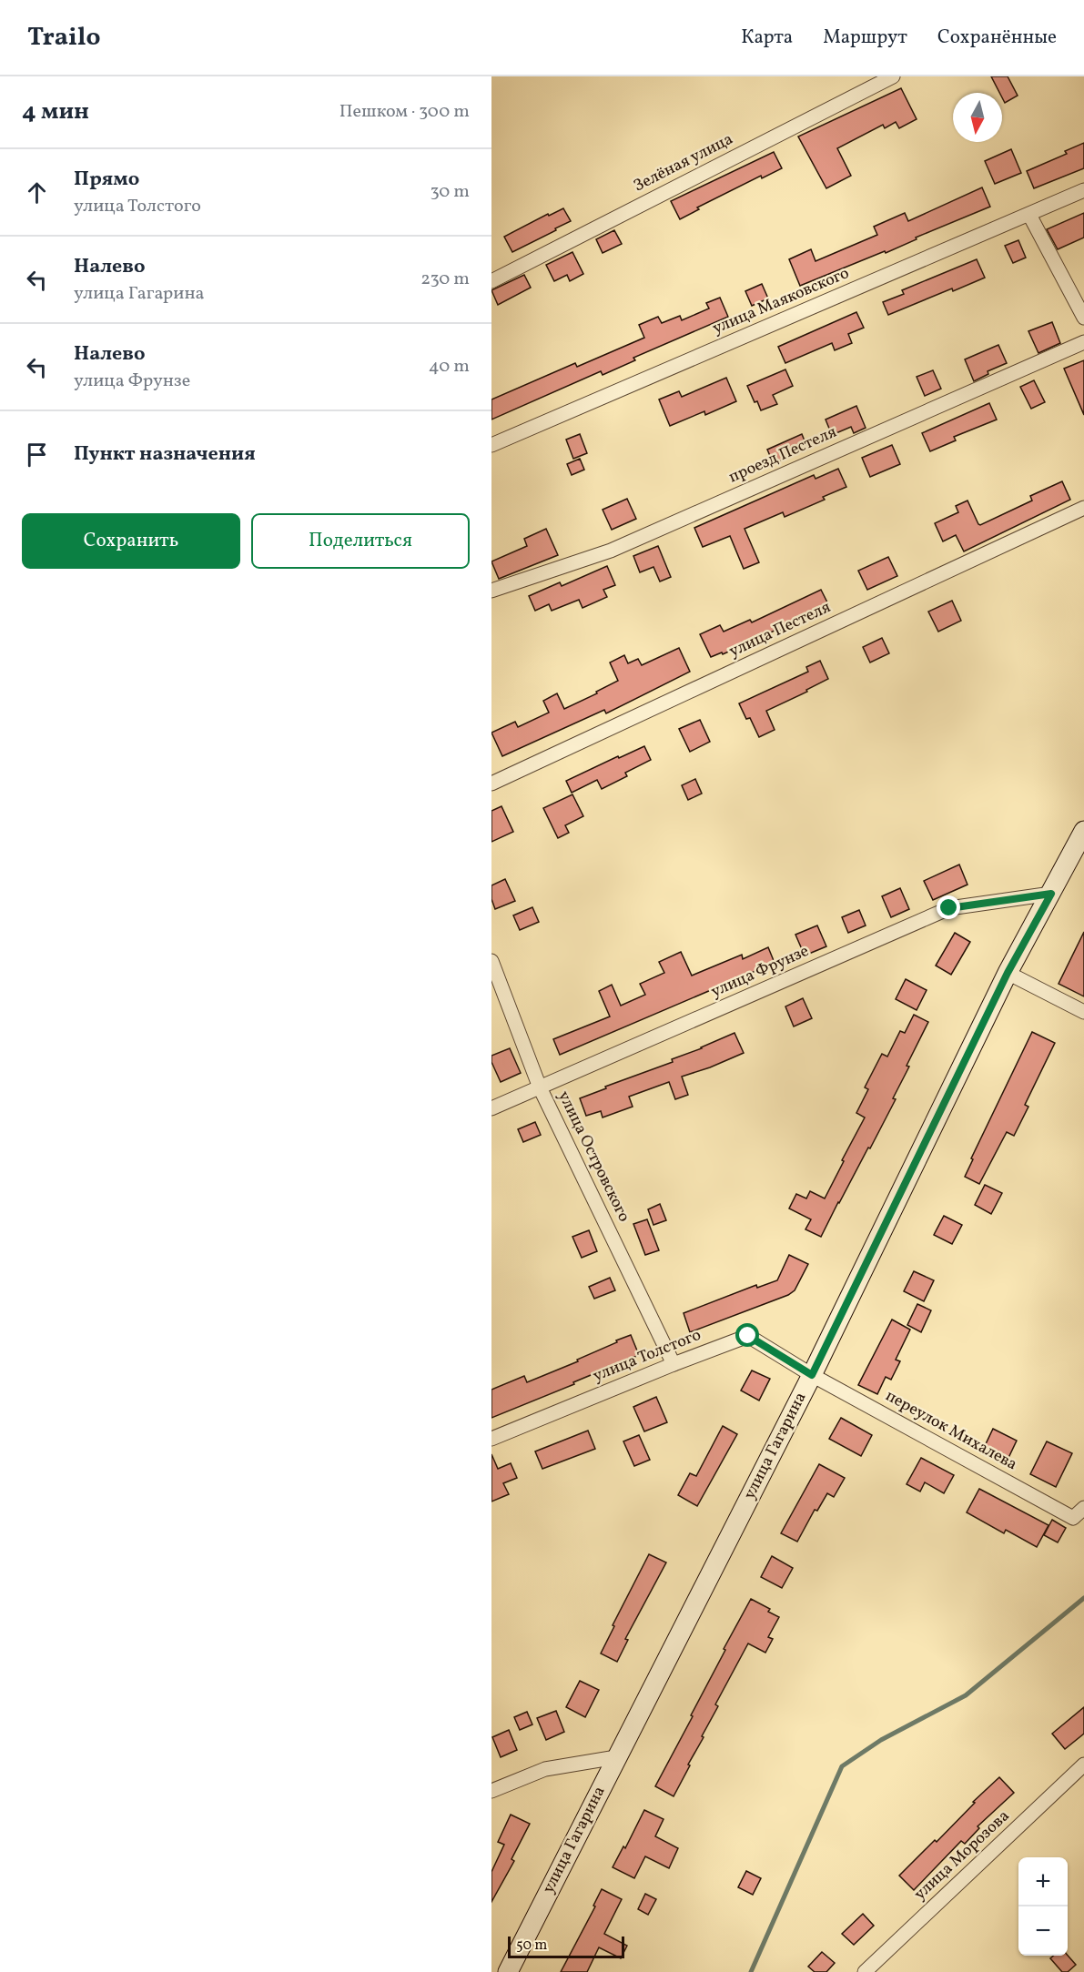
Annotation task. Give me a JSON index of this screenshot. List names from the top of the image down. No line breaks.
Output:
{"streets":{"main road":["улица Гагарина"],"street":["Зелёная улица","улица Маяковского","проезд Пестеля","улица Пестеля","улица Фрунзе","улица Островского","улица Толстого","переулок Михалева","улица Морозова"]},"crossings":[["улица Фрунзе","улица Островского"],["улица Фрунзе","улица Гагарина"],["улица Островского","улица Толстого"],["улица Толстого","переулок Михалева"],["улица Толстого","улица Гагарина"],["переулок Михалева","улица Гагарина"]],"scale_bar":"50 m","north":"bottom","page":{"header":"Trailo","nav":["Карта","Маршрут","Сохранённые"],"heading":["4 мин","Пешком · 300 m"],"list":[["Прямо","улица Толстого","30 m"],["Налево","улица Гагарина","230 m"],["Налево","улица Фрунзе","40 m"],"Пункт назначения"],"buttons":["Сохранить","Поделиться"],"map_buttons":["+","−"],"scale":"50 m"}}
